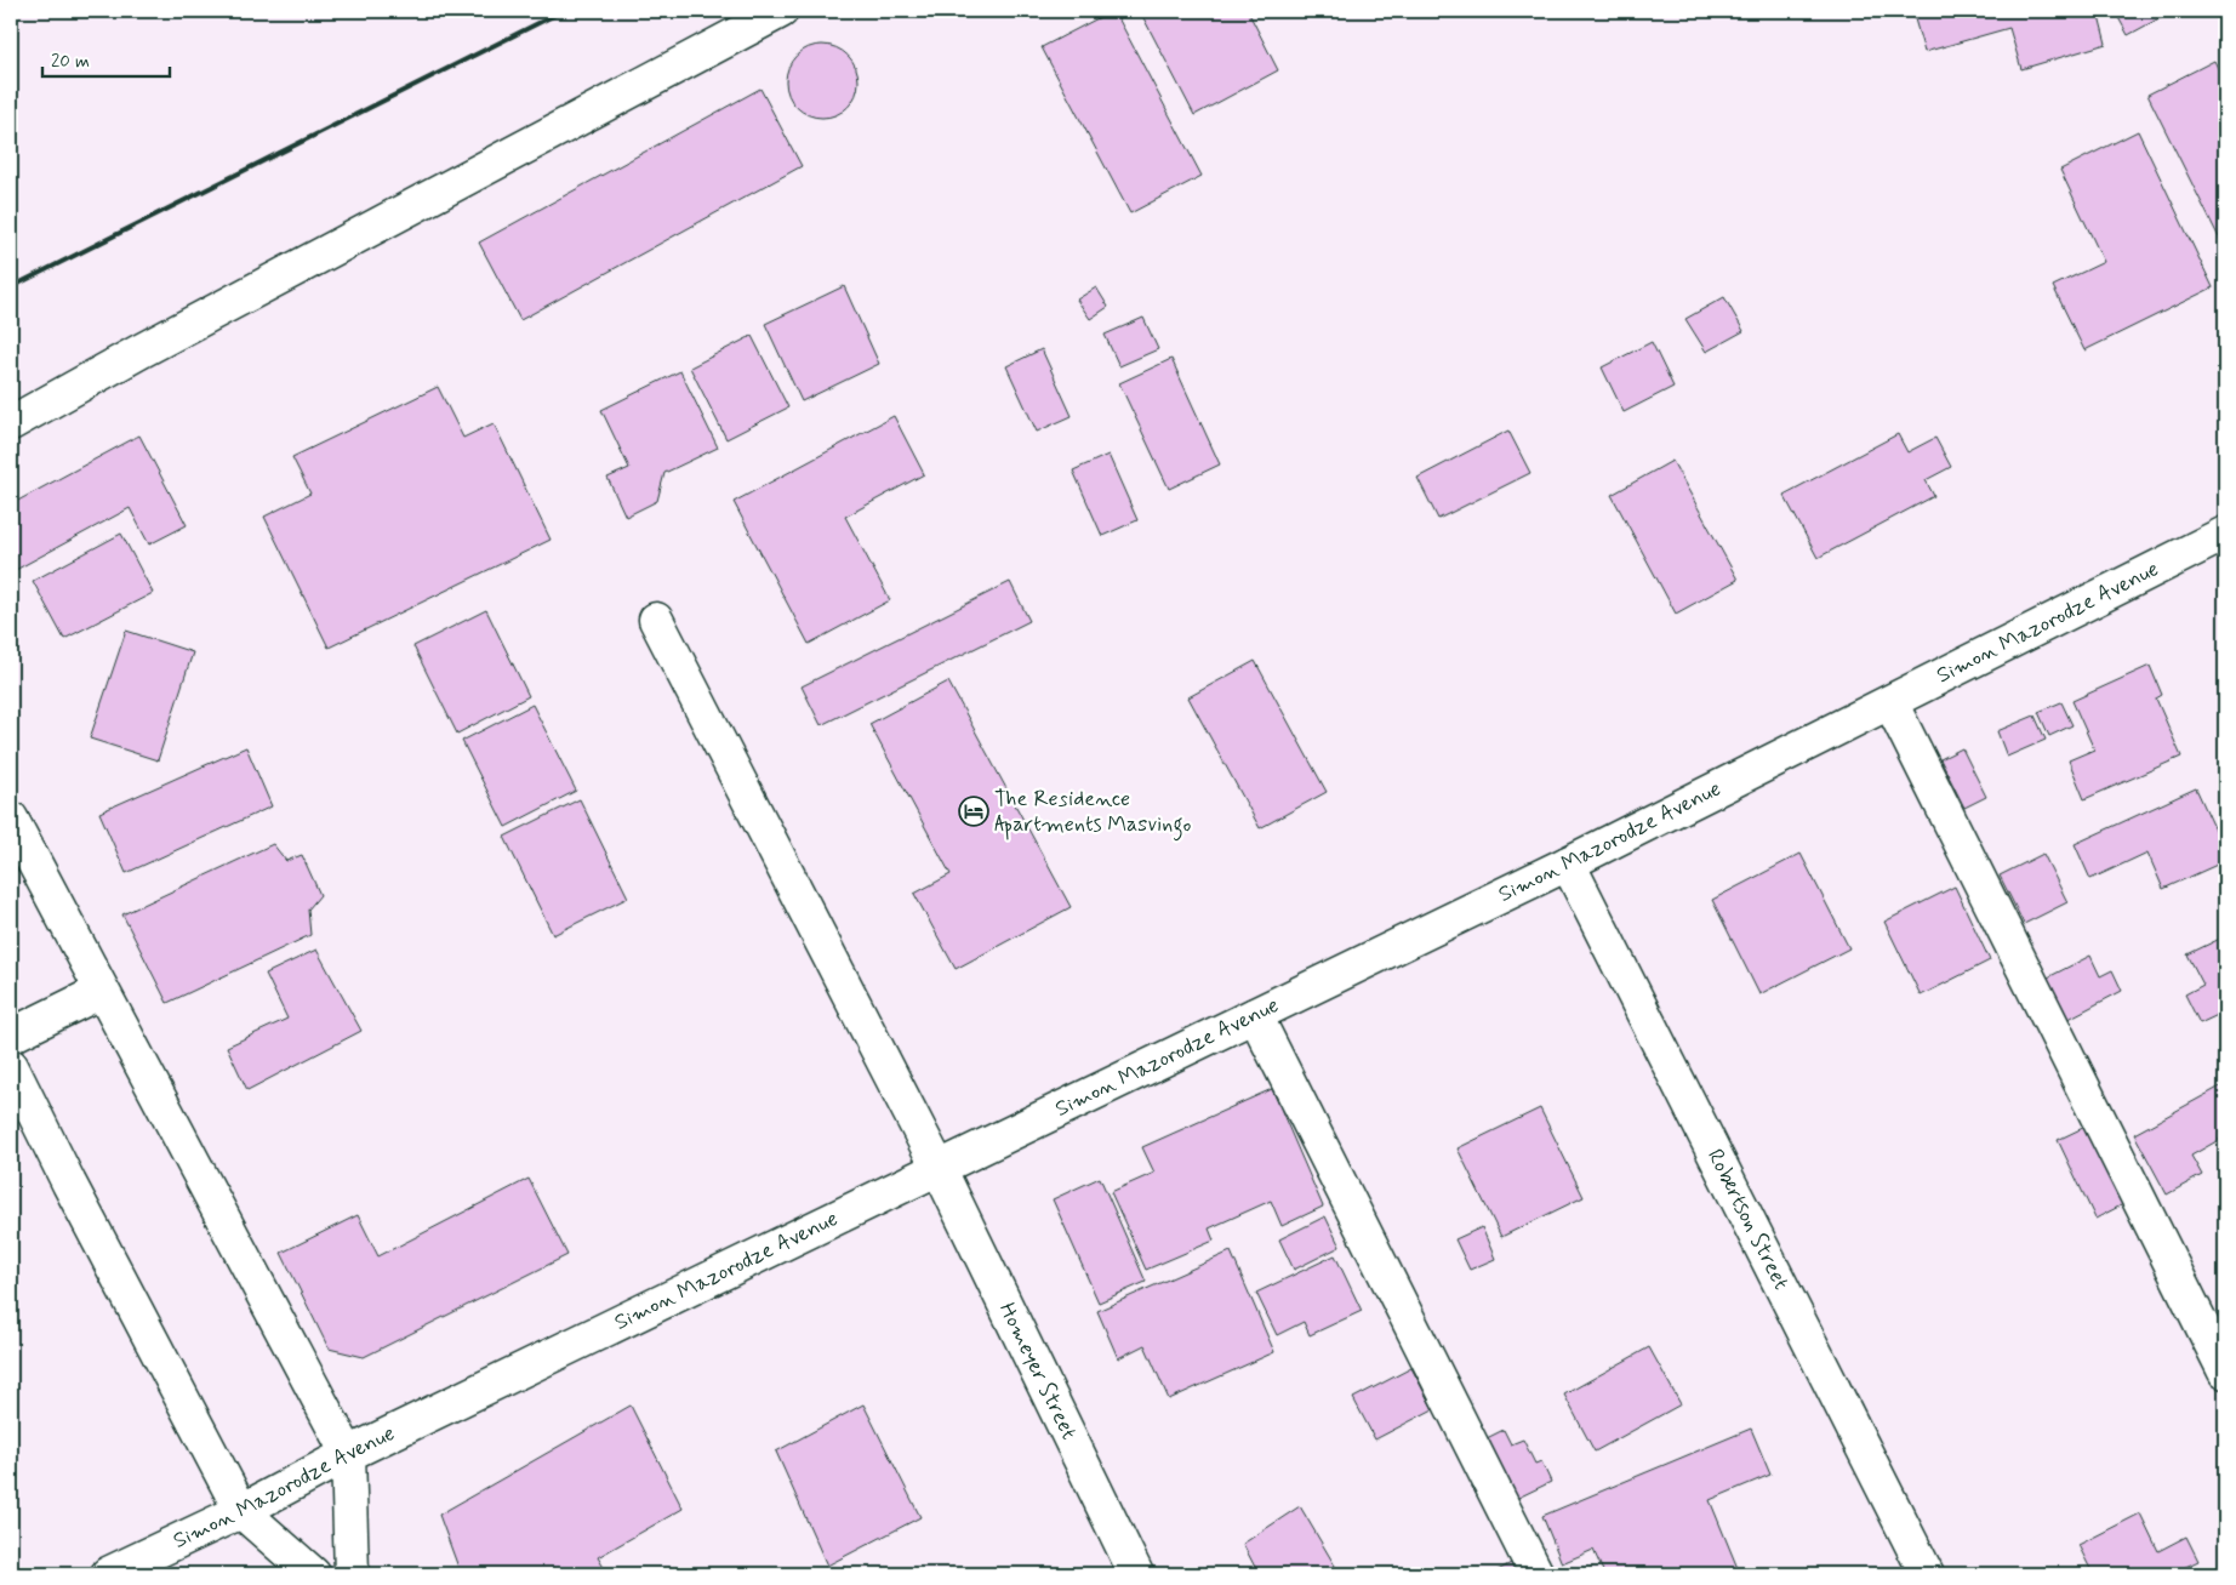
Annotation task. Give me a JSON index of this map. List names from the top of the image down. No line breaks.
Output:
{"streets":{"street":["Simon Mazorodze Avenue","Robertson Street","Homeyer Street"]},"crossings":[["Simon Mazorodze Avenue","Robertson Street"],["Simon Mazorodze Avenue","Homeyer Street"]],"places":{"hotel":["The Residence Apartments Masvingo"]},"scale_bar":"20 m"}
